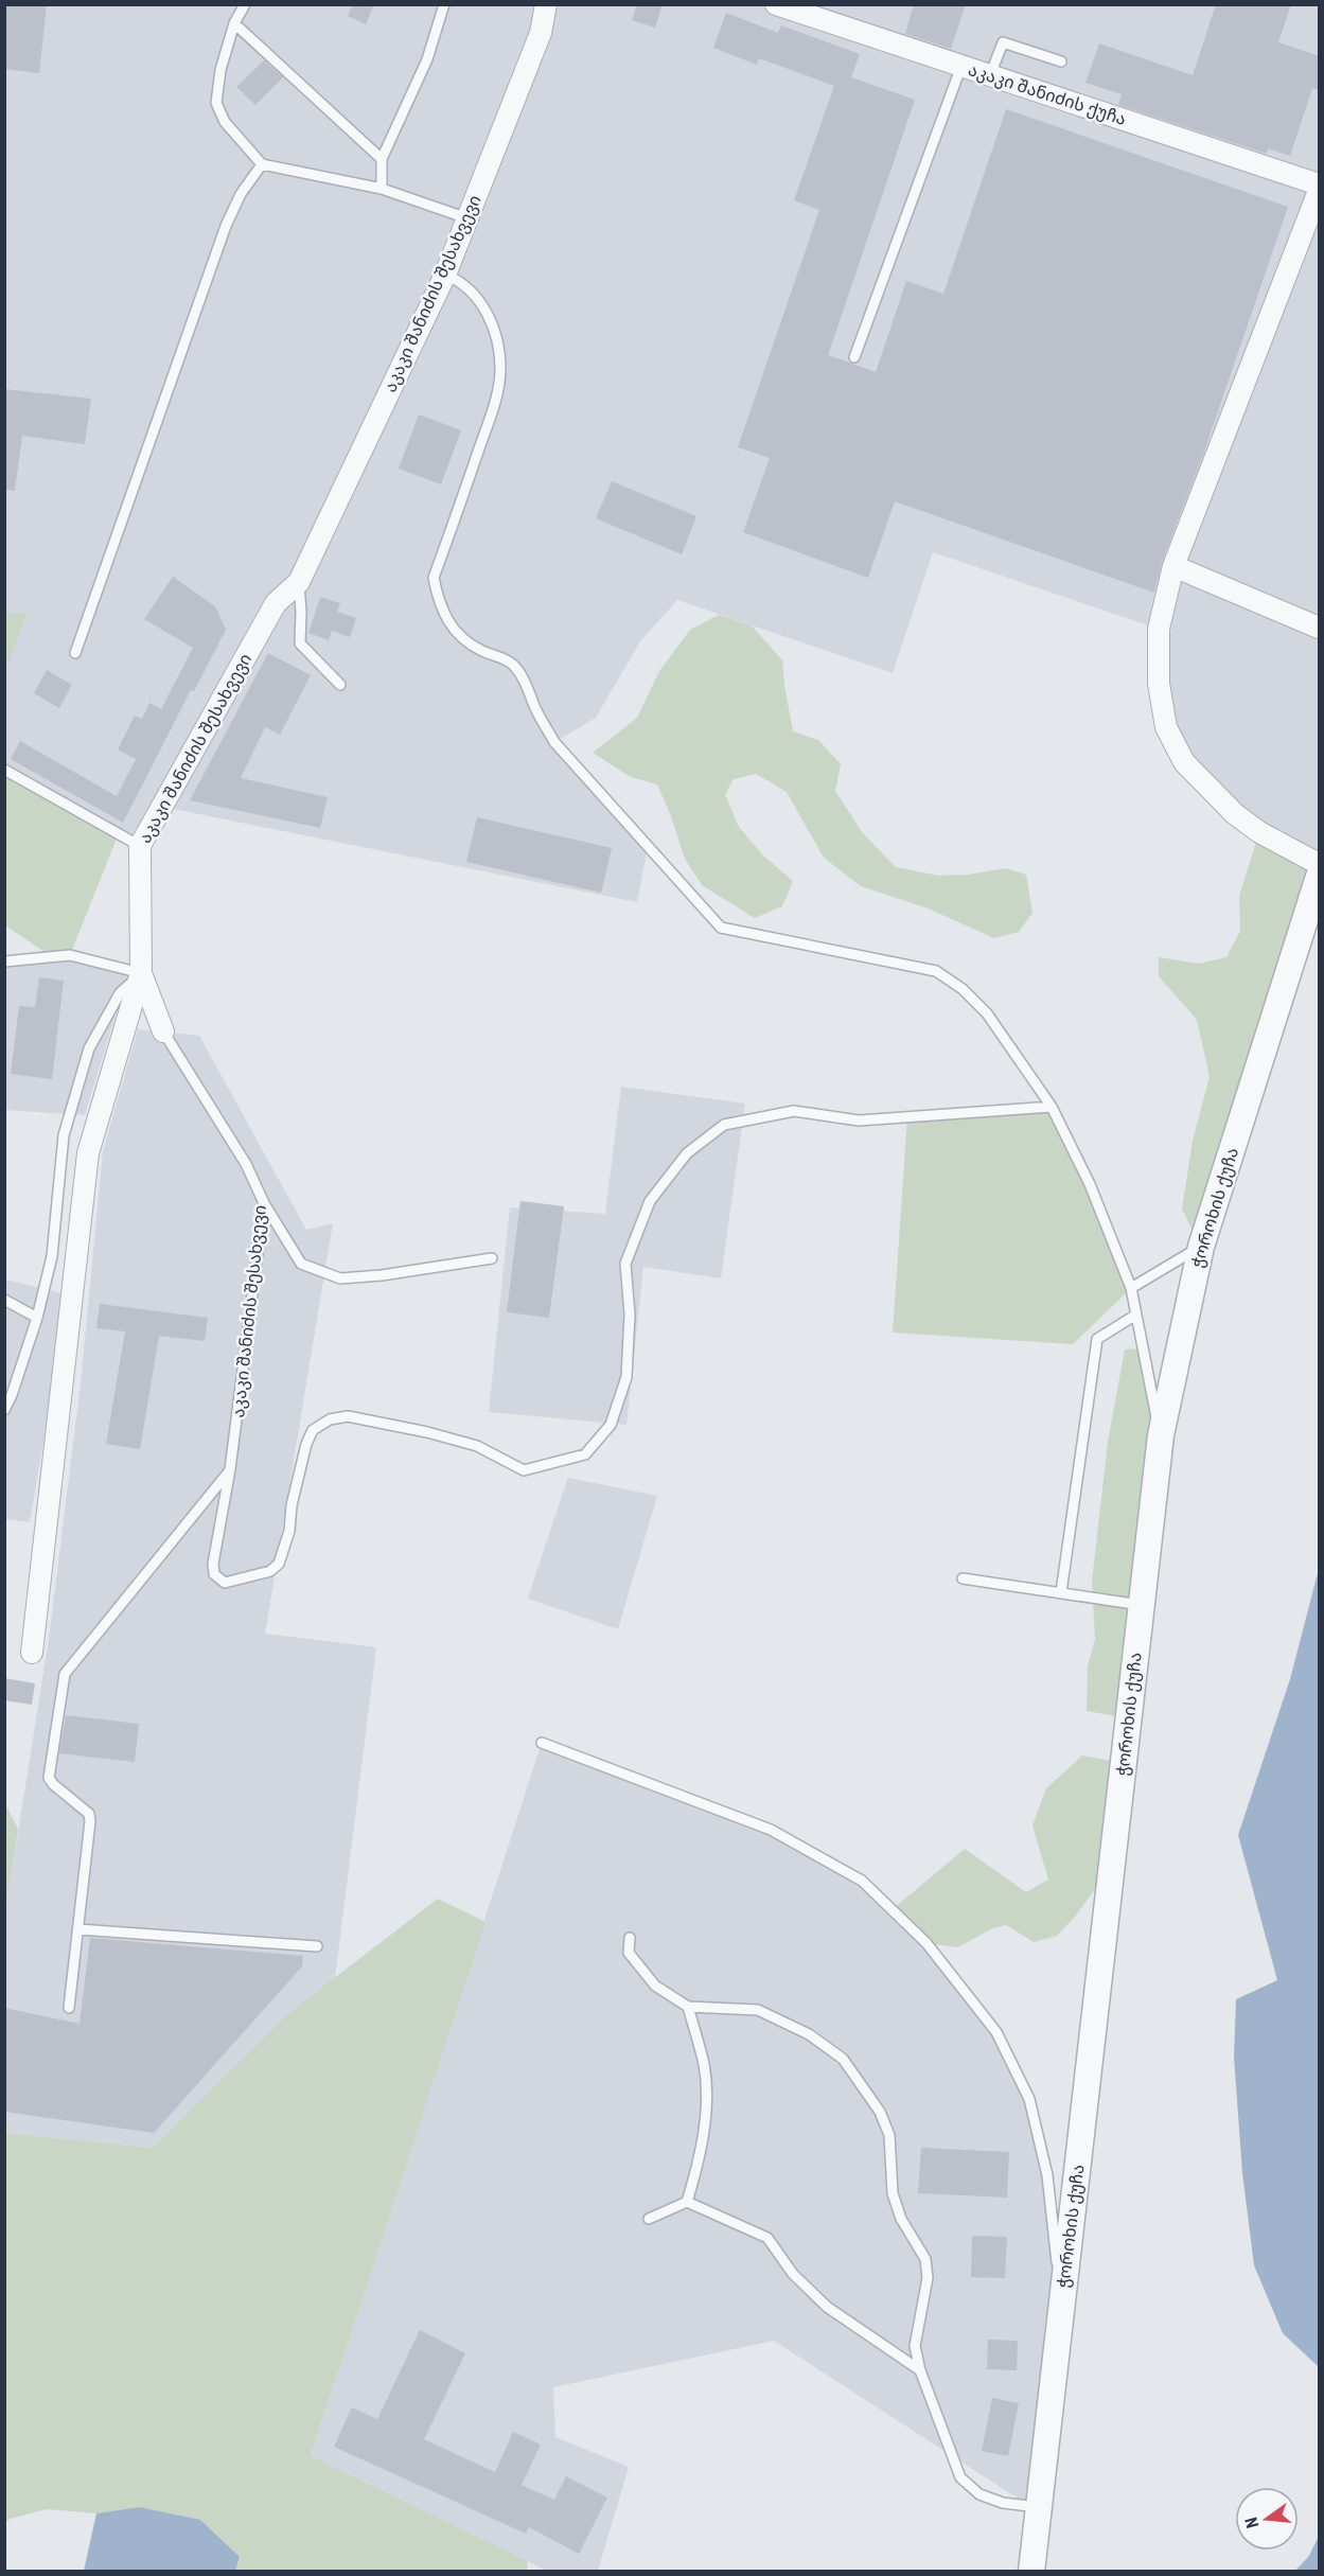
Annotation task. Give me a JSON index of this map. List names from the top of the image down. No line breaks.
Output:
{"streets":{"street":["აკაკი შანიძის ქუჩა","აკაკი შანიძის შესახვევი","ჭოროხის ქუჩა"]},"north":"left"}
